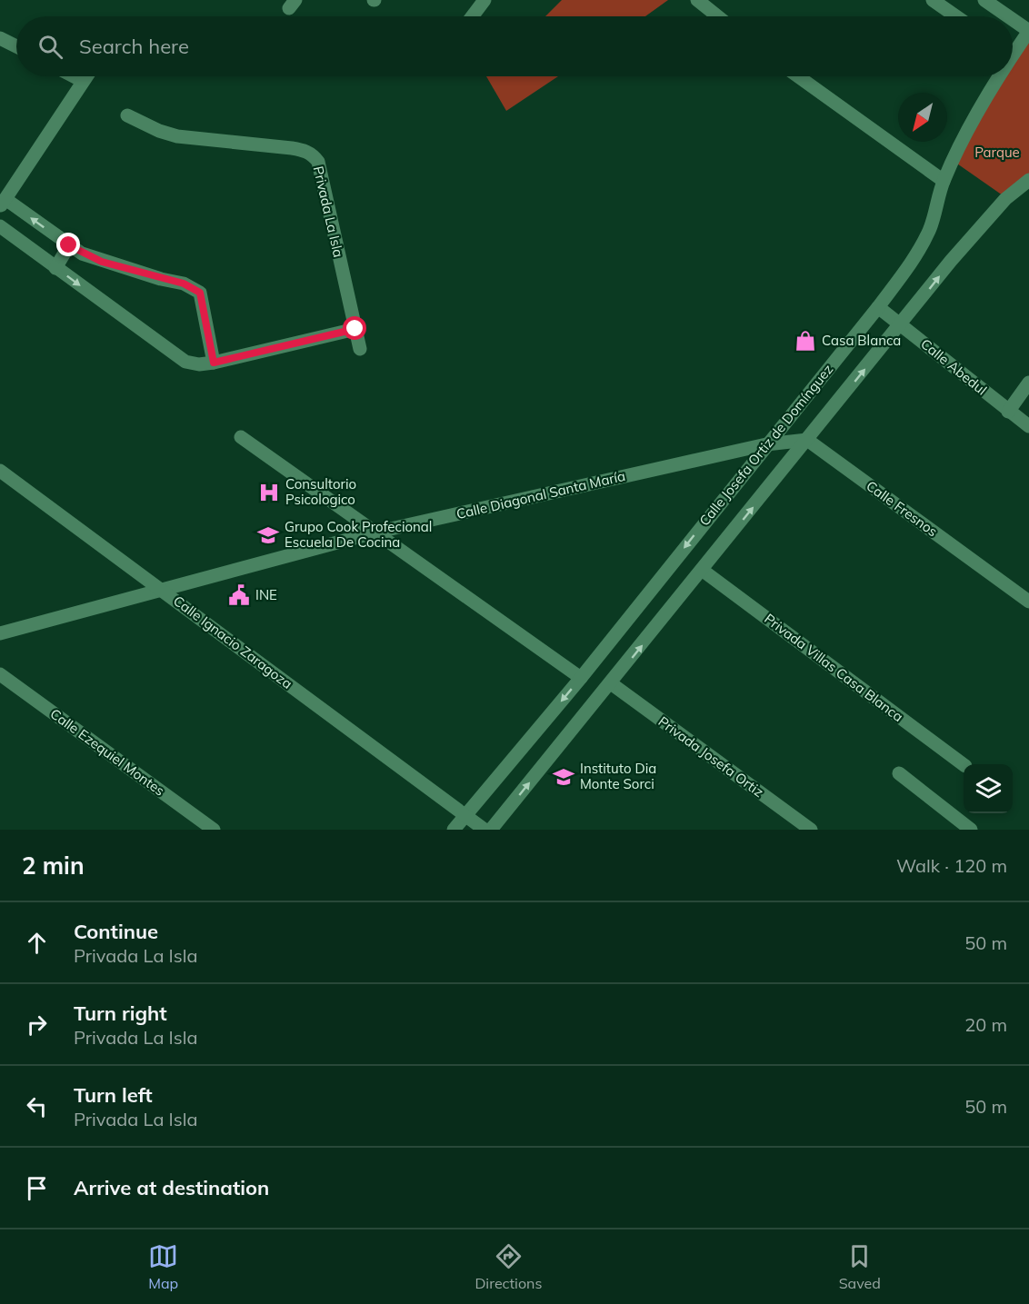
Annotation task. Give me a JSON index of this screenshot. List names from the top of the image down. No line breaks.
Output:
{"streets":{"street":["Privada La Isla","Calle Abedul","Calle Josefa Ortiz de Domínguez","Calle Diagonal Santa María","Calle Fresnos","Calle Ignacio Zaragoza","Privada Villas Casa Blanca","Calle Ezequiel Montes","Privada Josefa Ortiz"]},"crossings":[["Calle Abedul","Calle Josefa Ortiz de Domínguez"],["Calle Josefa Ortiz de Domínguez","Calle Diagonal Santa María"],["Calle Josefa Ortiz de Domínguez","Calle Fresnos"],["Calle Josefa Ortiz de Domínguez","Calle Ignacio Zaragoza"],["Calle Josefa Ortiz de Domínguez","Privada Villas Casa Blanca"],["Calle Josefa Ortiz de Domínguez","Privada Josefa Ortiz"],["Calle Diagonal Santa María","Calle Ignacio Zaragoza"]],"parks":["Parque"],"places":{"shop":["Casa Blanca"],"hospital":["Consultorio Psicologico"],"school or university":["Grupo Cook Profecional Escuela De Cocina","Instituto Dia Monte Sorci"],"public building":["INE"]},"north":"bottom left","page":{"search":"Search here","heading":["2 min","Walk · 120 m"],"list":[["Continue","Privada La Isla","50 m"],["Turn right","Privada La Isla","20 m"],["Turn left","Privada La Isla","50 m"],"Arrive at destination"],"nav":["Map","Directions","Saved"]}}
